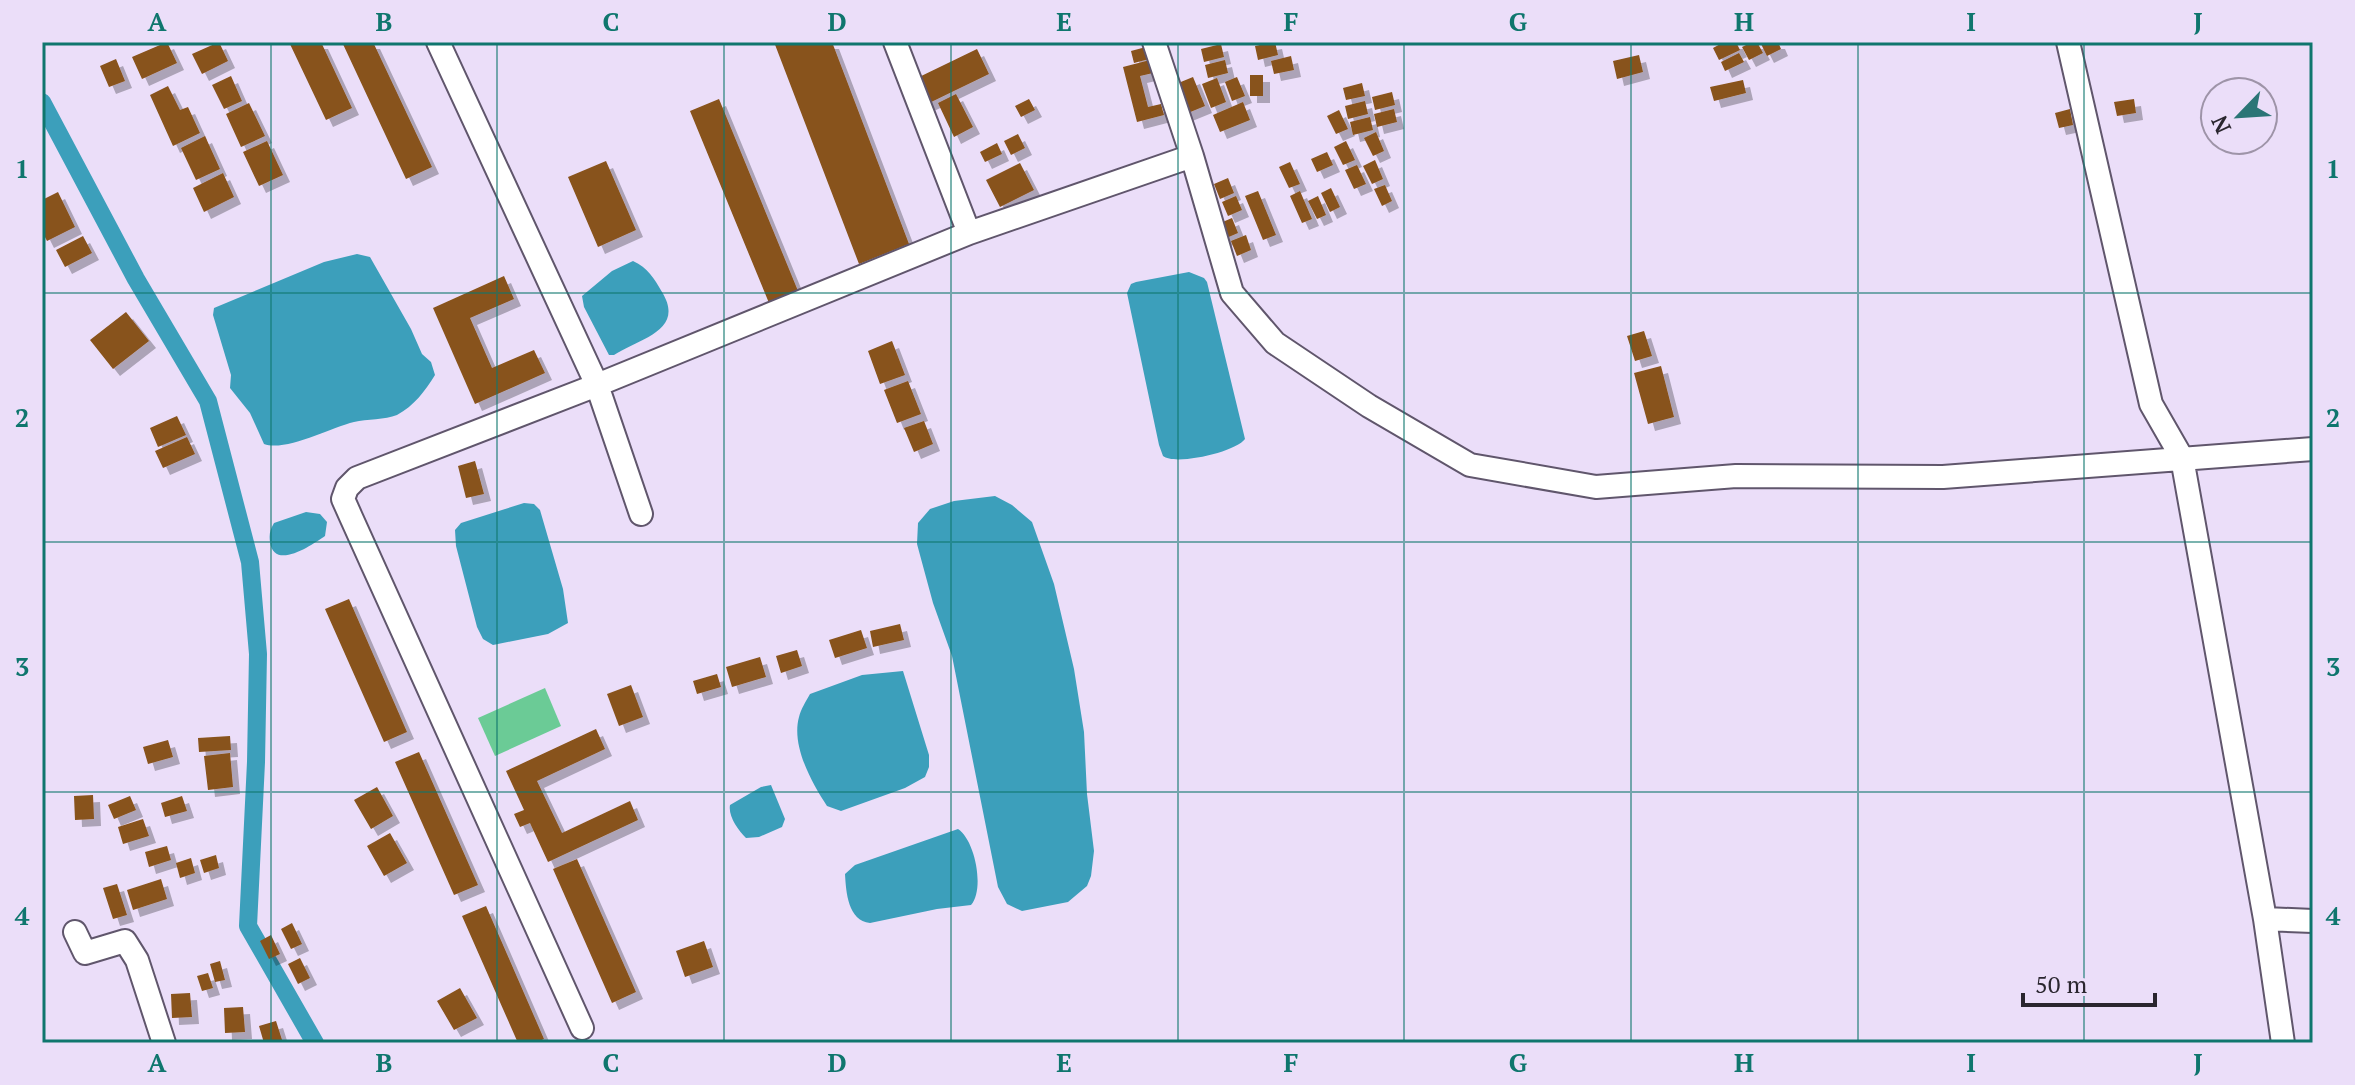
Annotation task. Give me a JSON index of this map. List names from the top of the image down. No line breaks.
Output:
{"scale_bar":"50 m","north":"bottom left","grid":{"columns":["A","B","C","D","E","F","G","H","I","J"],"rows":["1","2","3","4"]}}
